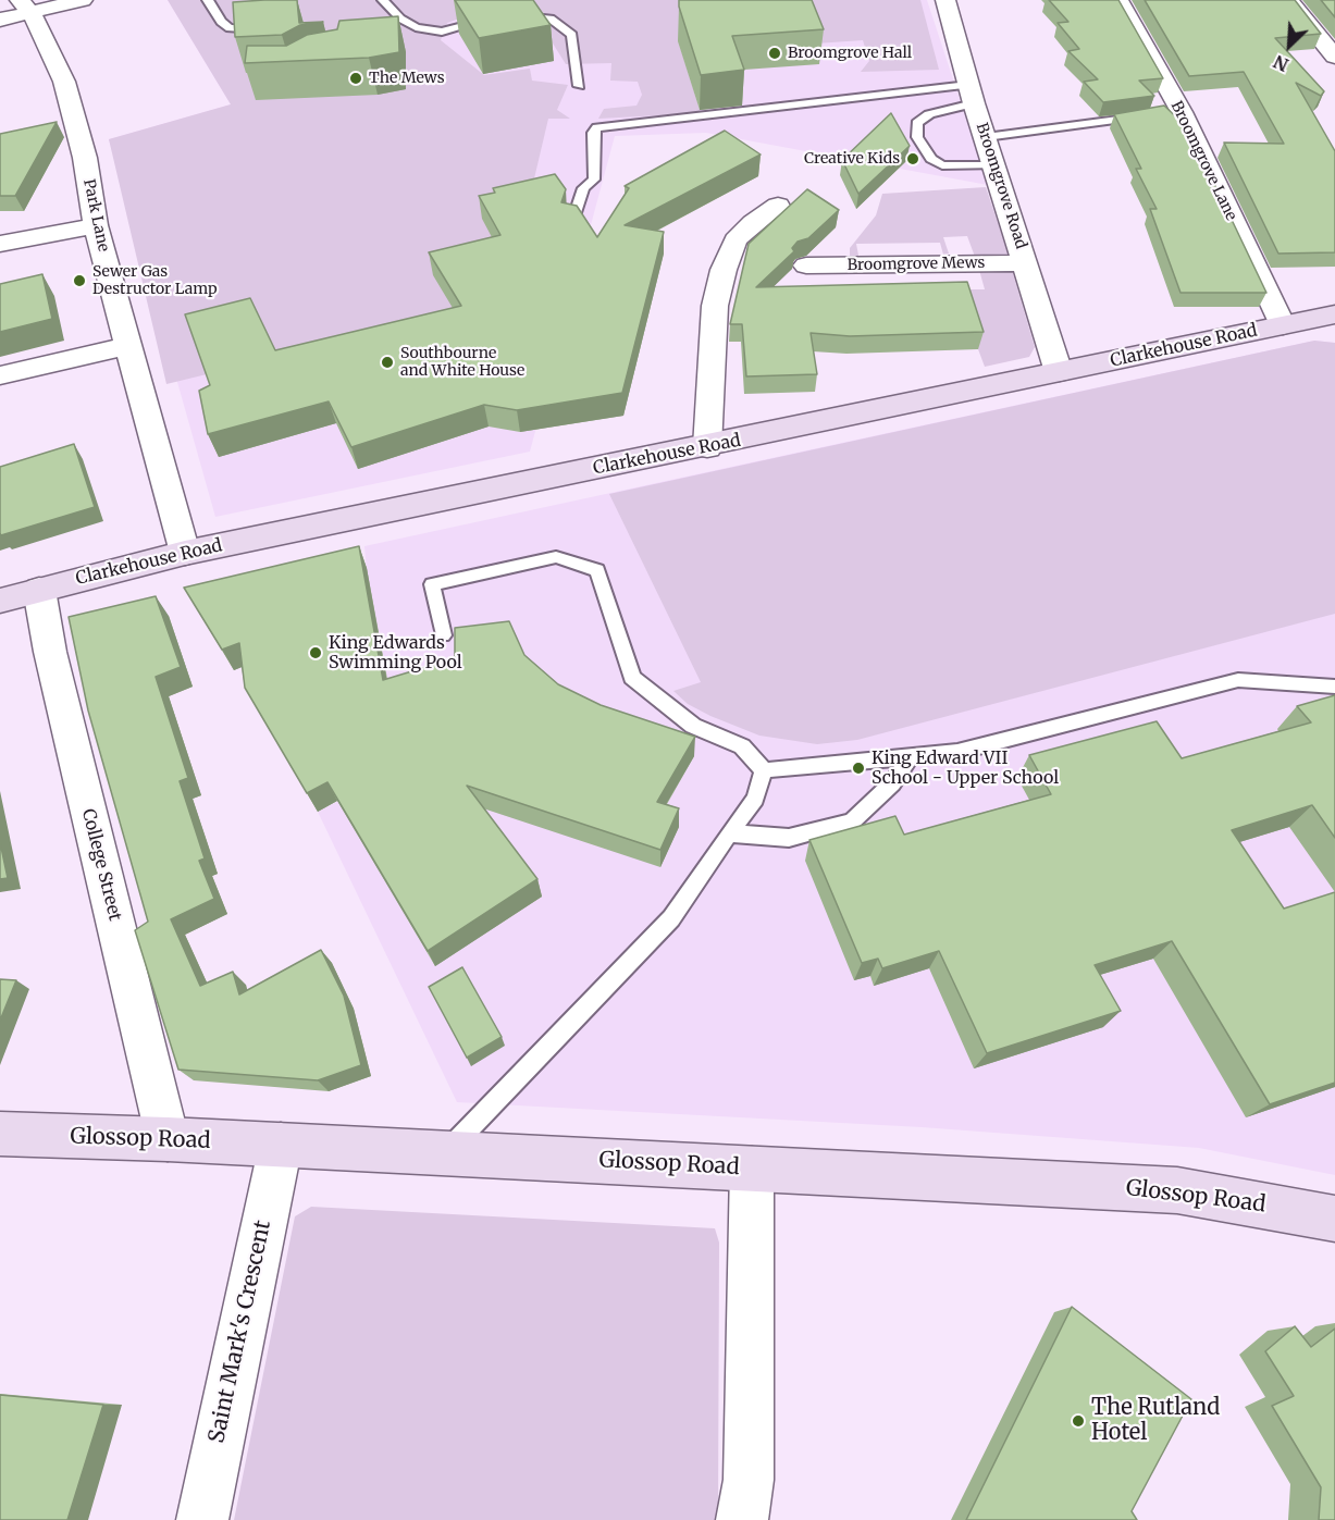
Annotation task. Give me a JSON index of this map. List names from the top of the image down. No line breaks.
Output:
{"streets":{"main road":["Clarkehouse Road","Glossop Road"],"street":["Broomgrove Lane","Broomgrove Road","Park Lane","Broomgrove Mews","College Street","Saint Mark's Crescent"]},"crossings":[["Broomgrove Lane","Clarkehouse Road"],["Broomgrove Road","Broomgrove Mews"],["Broomgrove Road","Clarkehouse Road"],["Park Lane","Clarkehouse Road"],["Clarkehouse Road","College Street"],["College Street","Glossop Road"],["Glossop Road","Saint Mark's Crescent"]],"places":["Broomgrove Hall","The Mews","Creative Kids","Sewer Gas Destructor Lamp","Southbourne and White House","King Edwards Swimming Pool","King Edward VII School - Upper School","The Rutland Hotel"],"north":"bottom left"}
